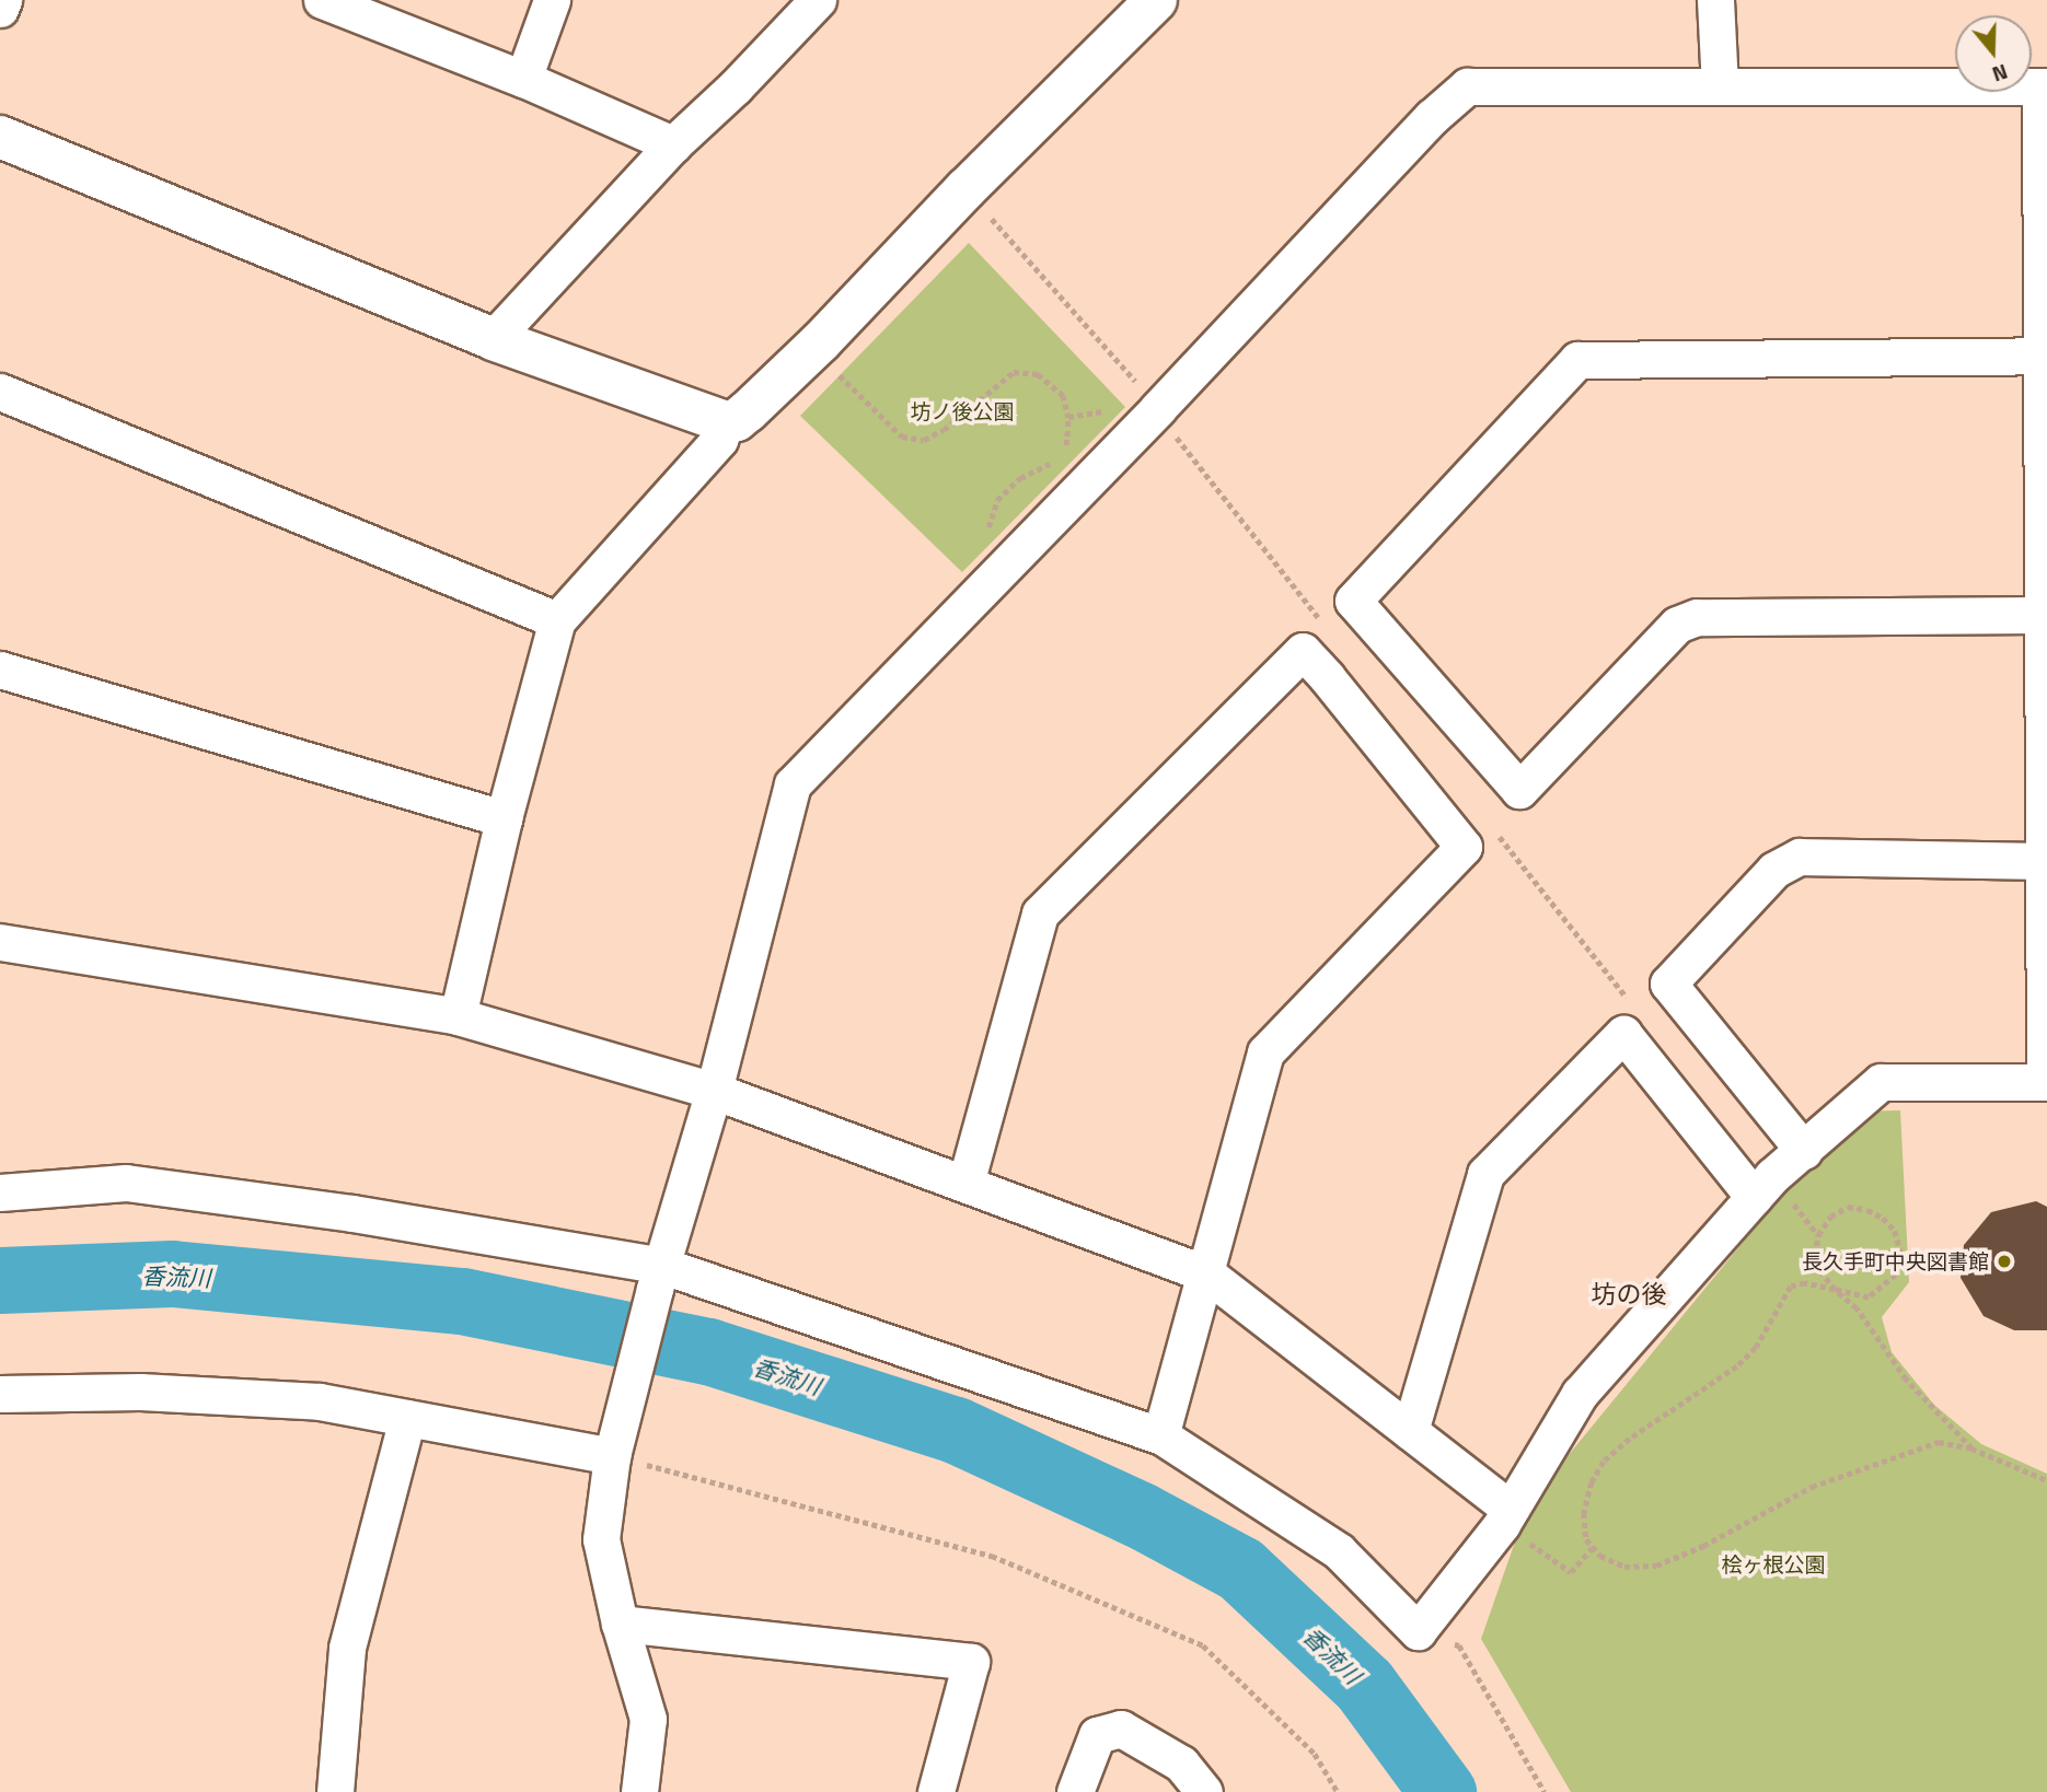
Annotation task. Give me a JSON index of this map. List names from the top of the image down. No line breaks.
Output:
{"districts":["坊の後"],"water":["香流川"],"parks":["坊ノ後公園","桧ヶ根公園"],"places":["長久手町中央図書館"],"north":"bottom"}
